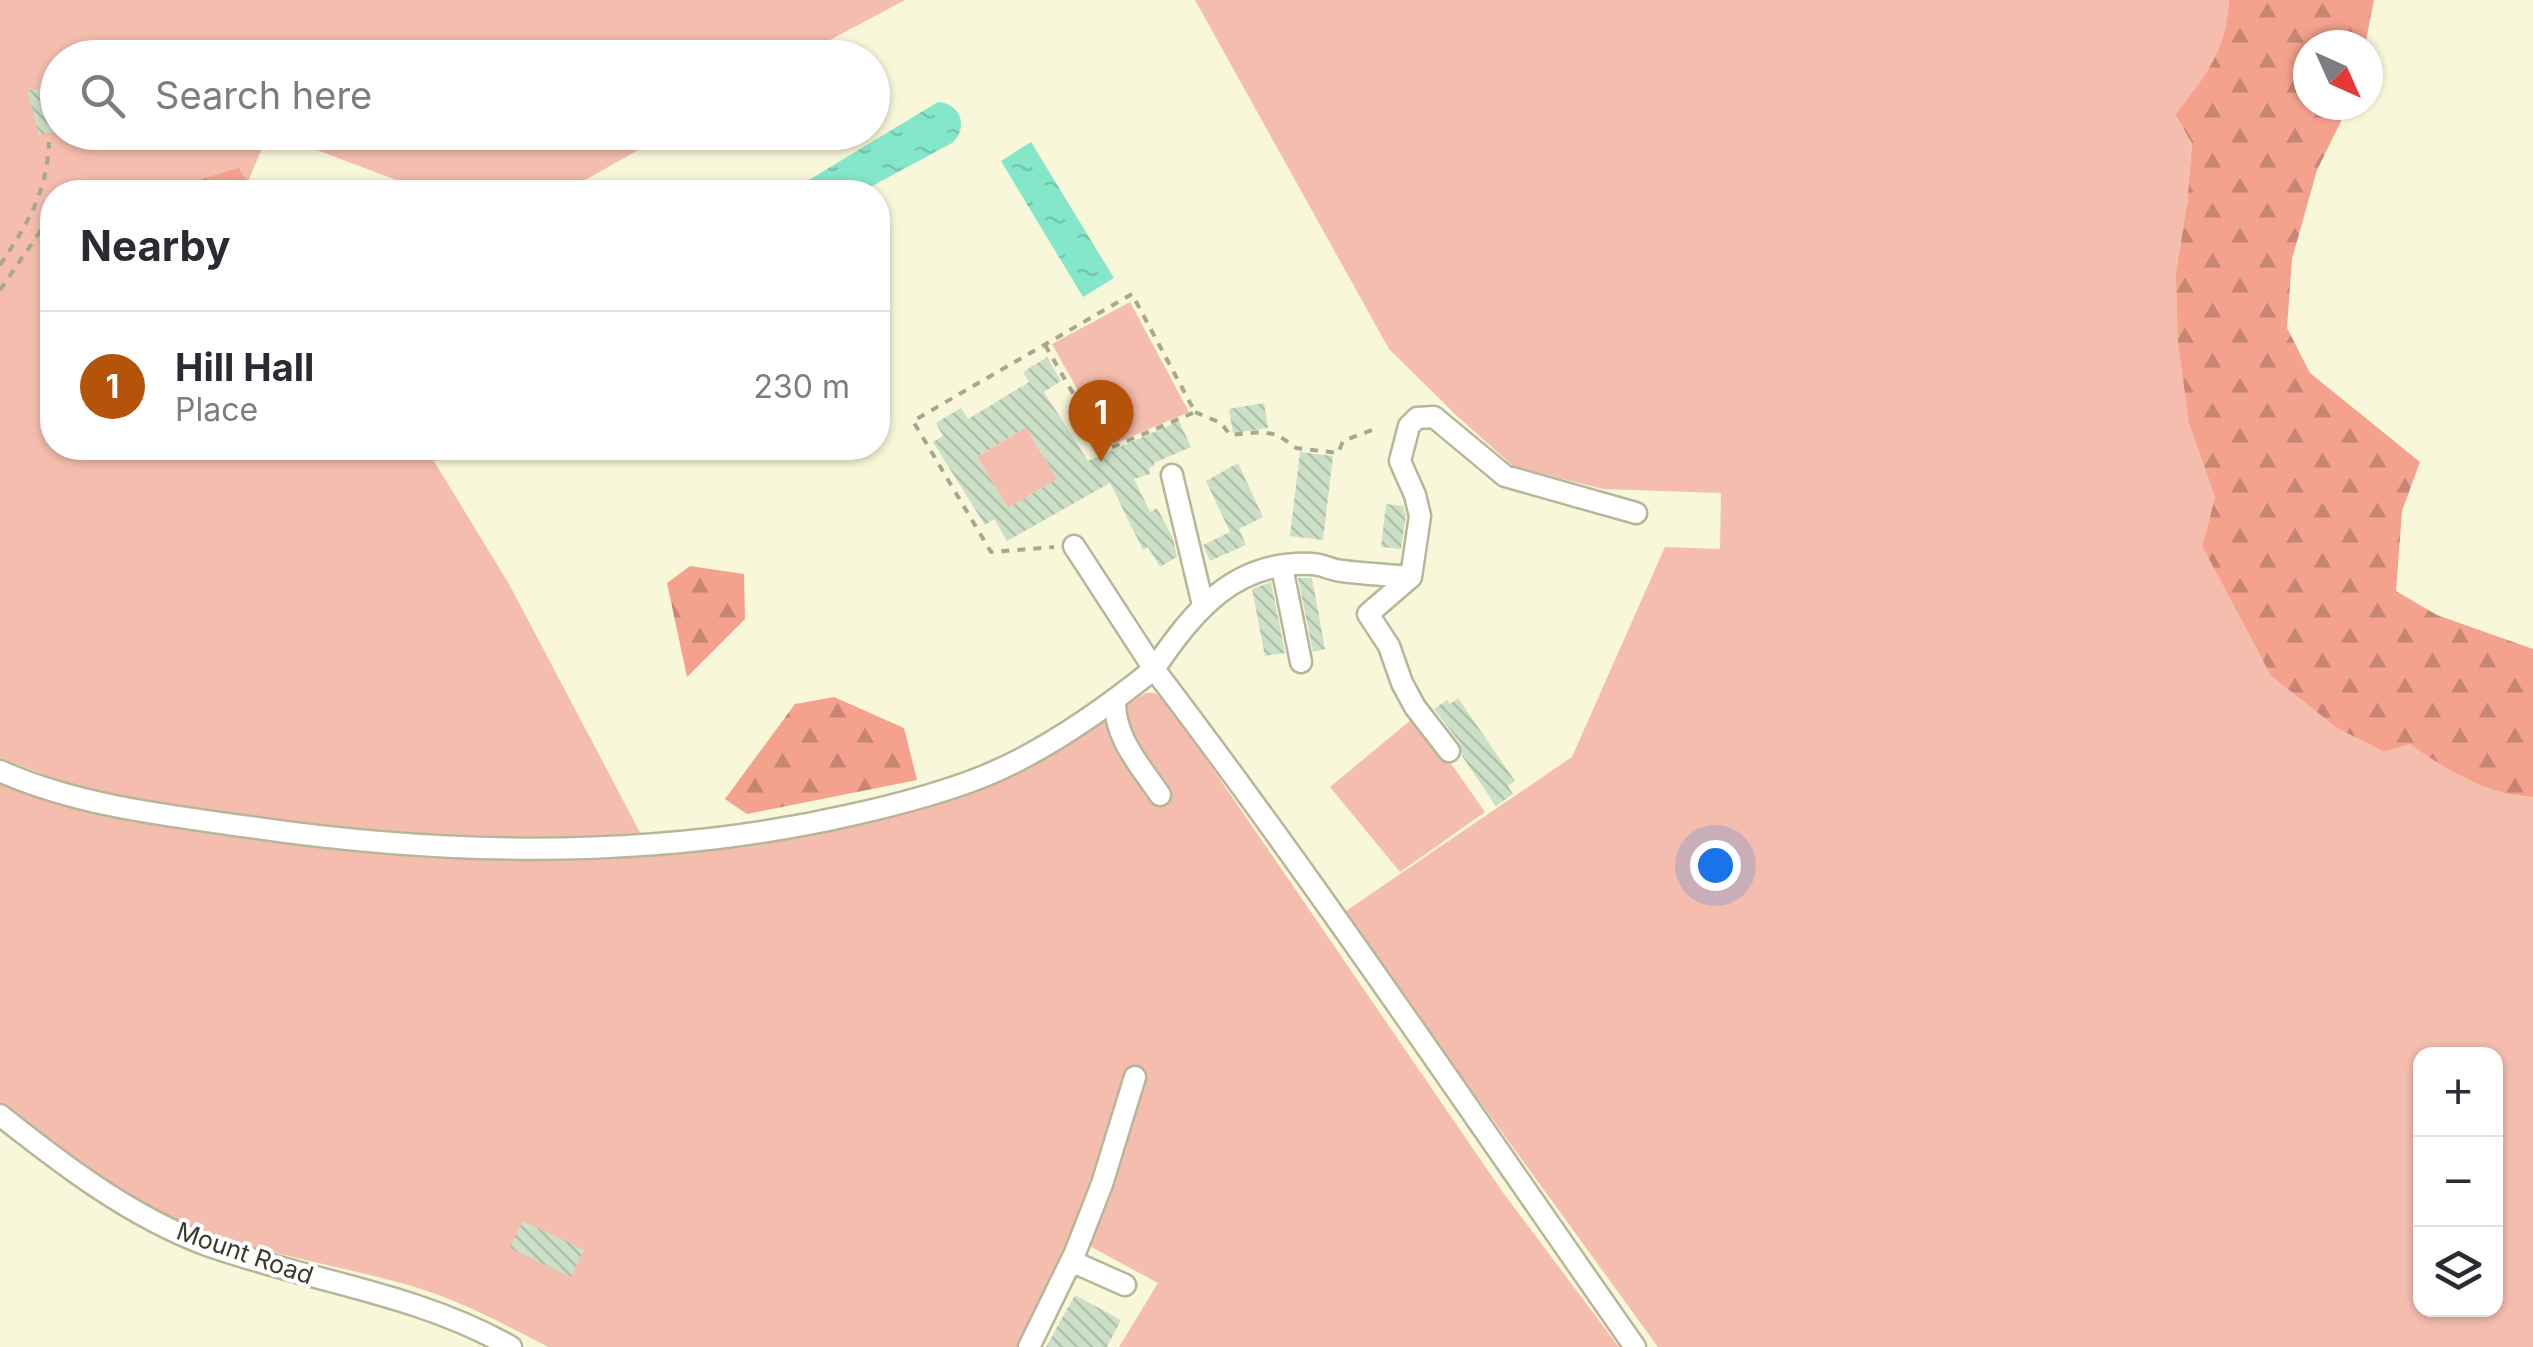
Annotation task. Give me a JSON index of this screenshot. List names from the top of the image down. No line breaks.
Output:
{"streets":{"street":["Mount Road"]},"north":"bottom right","page":{"search":"Search here","heading":"Nearby","list":[{"mark":"1","name":"Hill Hall","note":"Place","value":"230 m"}],"pins":"1","map_buttons":["+","−"]}}
